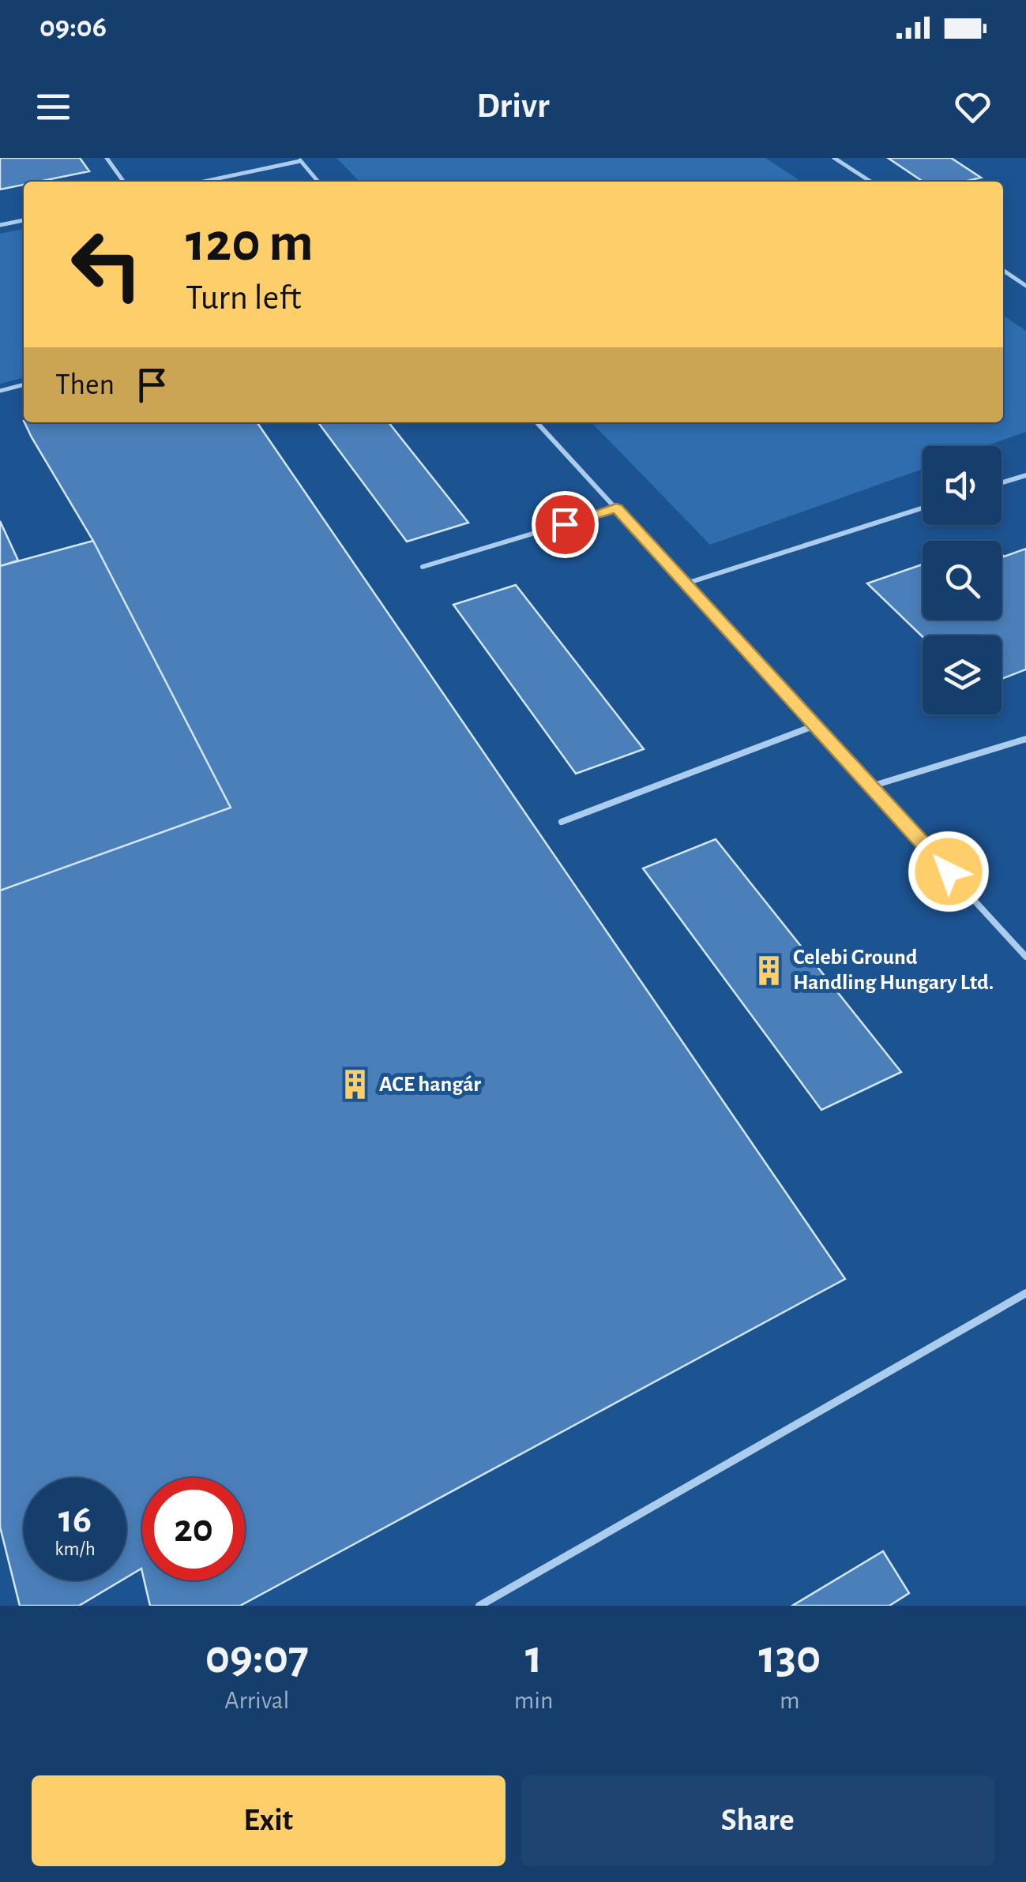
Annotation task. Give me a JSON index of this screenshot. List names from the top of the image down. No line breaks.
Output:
{"places":{"building":["Celebi Ground Handling Hungary Ltd.","ACE hangár"]},"page":{"status":"09:06","header":"Drivr","turn":["120 m","Turn left"],"then":"Then","speed":"16 km/h","limit":"20","eta":["09:07","Arrival","1","min","130","m"],"buttons":["Exit","Share"]}}
